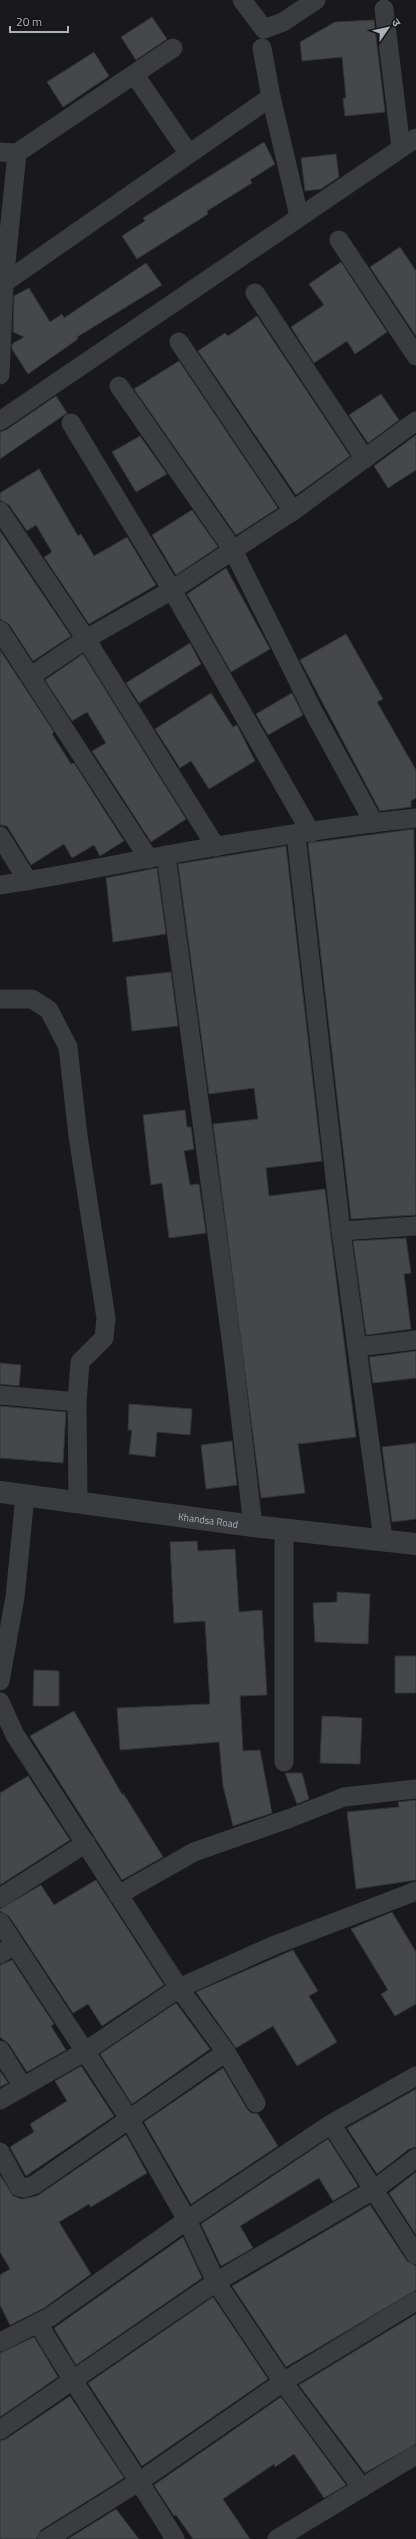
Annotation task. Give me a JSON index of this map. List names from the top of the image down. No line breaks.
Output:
{"streets":{"street":["Khandsa Road"]},"scale_bar":"20 m","north":"top right"}
